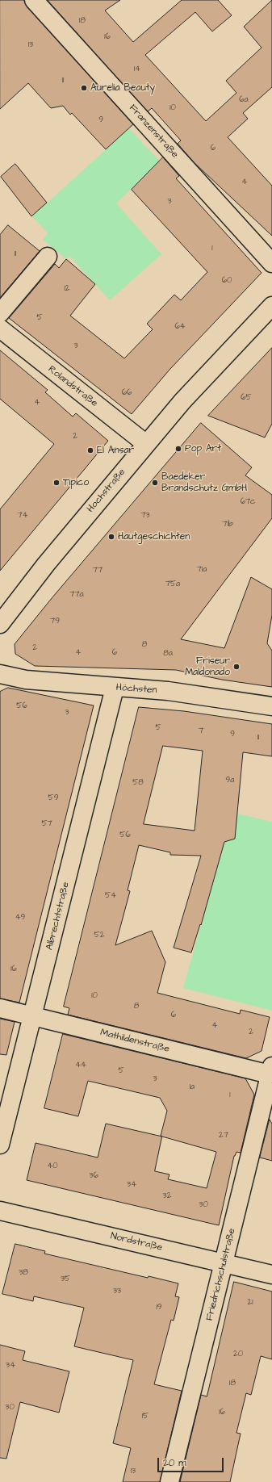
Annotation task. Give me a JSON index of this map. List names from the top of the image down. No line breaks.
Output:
{"streets":{"street":["Franzenstraße","Rolandstraße","Hochstraße","Höchsten","Albrechtstraße","Mathildenstraße","Nordstraße","Friedrichschulstraße"]},"crossings":[["Rolandstraße","Hochstraße"],["Höchsten","Albrechtstraße"],["Albrechtstraße","Mathildenstraße"],["Mathildenstraße","Friedrichschulstraße"],["Nordstraße","Friedrichschulstraße"]],"places":["Aurelia Beauty","Pop Art","El Ansar","Tipico","Baedeker Brandschutz GmbH","Hautgeschichten","Friseur Maldonado"],"house_numbers":["18","16","13","14","11","6a","10","9","6","4","3","1","11","60","12","5","64","3","66","65","4","2","67c","74","73","71b","71a","77","75a","77a","79","8","2","4","6","8a","56","3","5","7","9","11","9a","58","59","57","56","54","49","52","16","10","8","6","4","2","44","5","3","1a","1","27","40","36","34","32","30","38","35","33","21","19","20","34","18","30","16","15","13"],"scale_bar":"20 m"}
